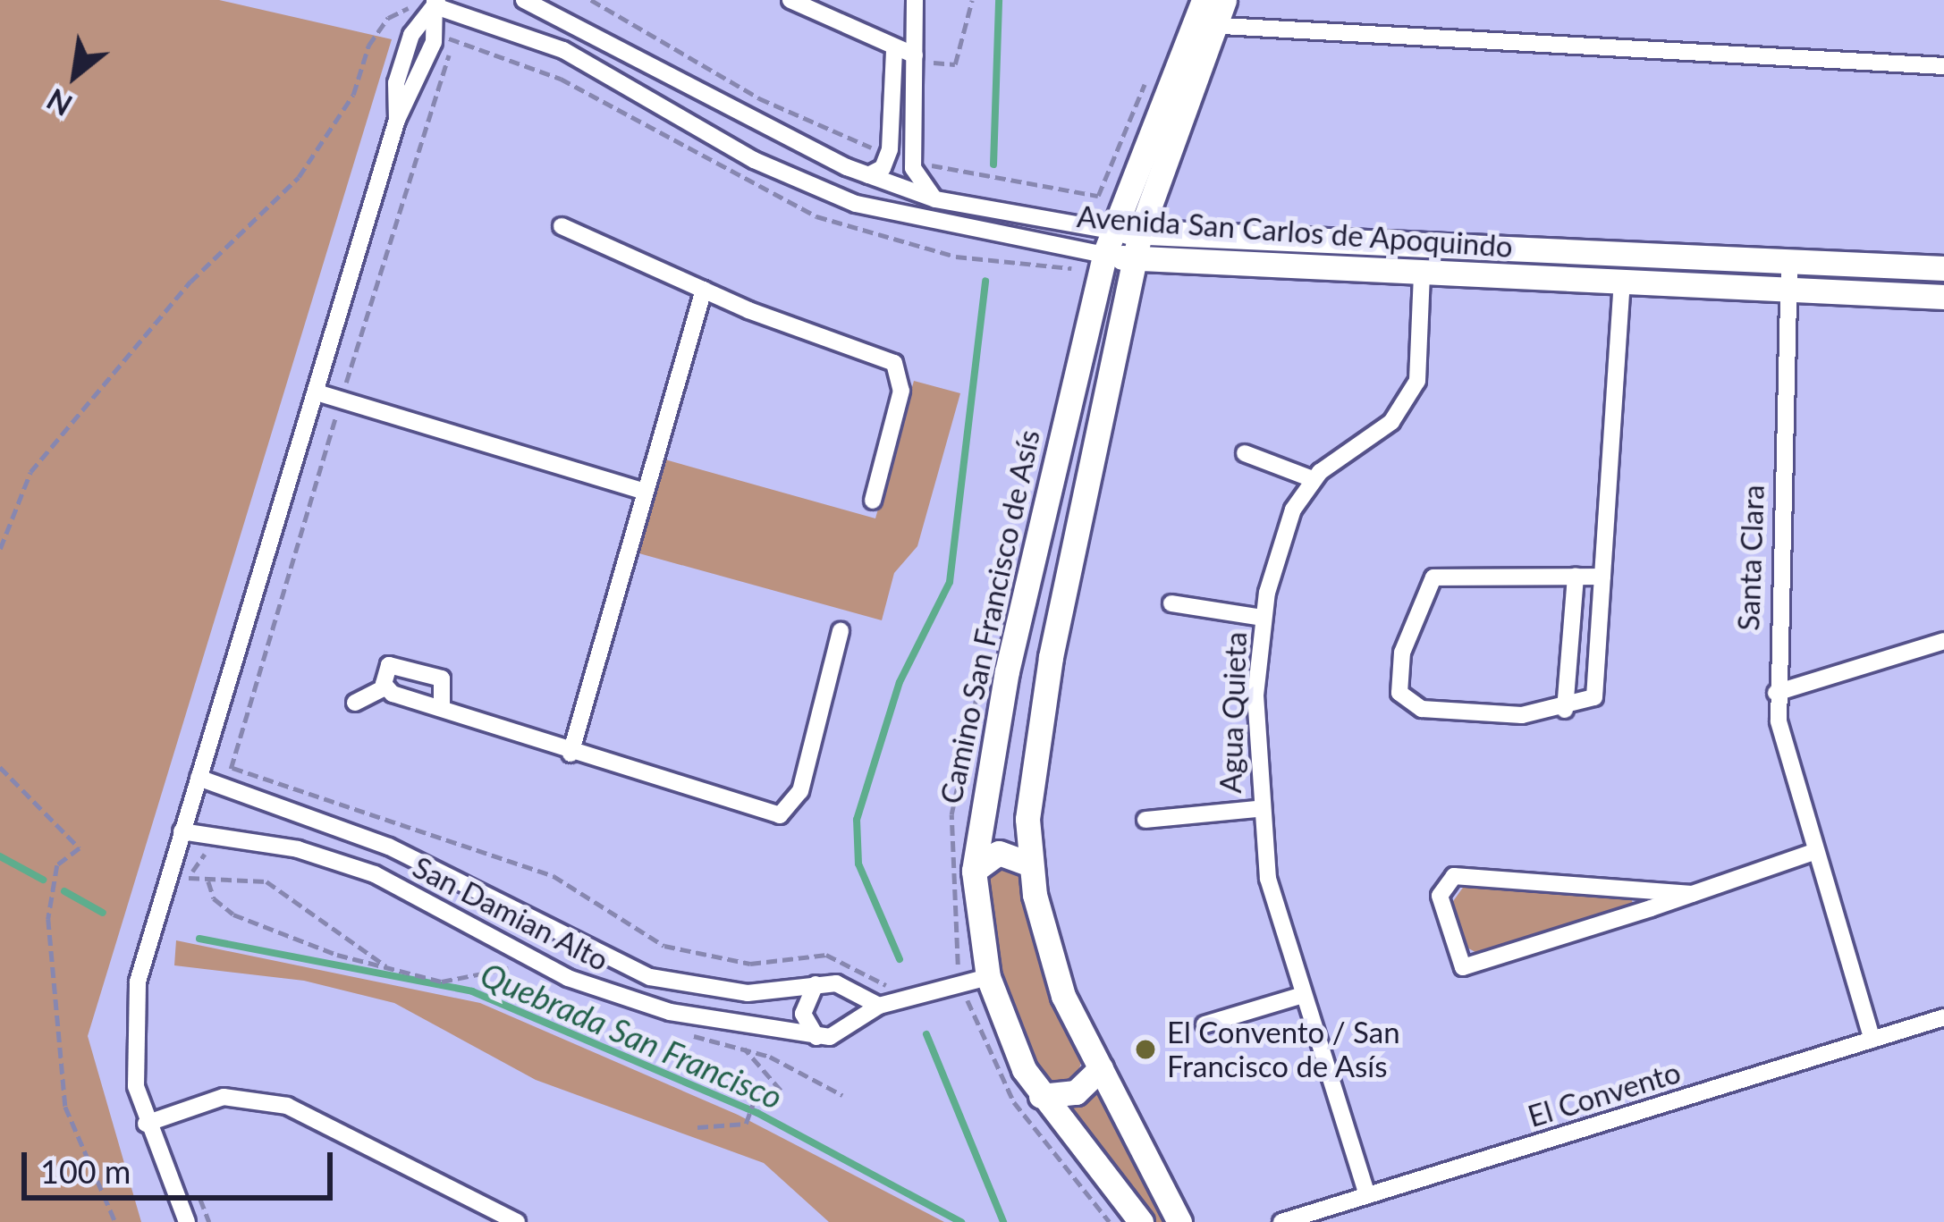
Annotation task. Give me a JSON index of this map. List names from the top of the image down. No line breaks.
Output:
{"streets":{"main road":["Avenida San Carlos de Apoquindo","Camino San Francisco de Asís"],"street":["Santa Clara","Agua Quieta","San Damian Alto","El Convento"]},"crossings":[["Avenida San Carlos de Apoquindo","Santa Clara"],["Avenida San Carlos de Apoquindo","Camino San Francisco de Asís"],["Avenida San Carlos de Apoquindo","Agua Quieta"],["Santa Clara","El Convento"],["Agua Quieta","El Convento"]],"water":["Quebrada San Francisco"],"places":["El Convento / San Francisco de Asís"],"scale_bar":"100 m","north":"bottom left"}
